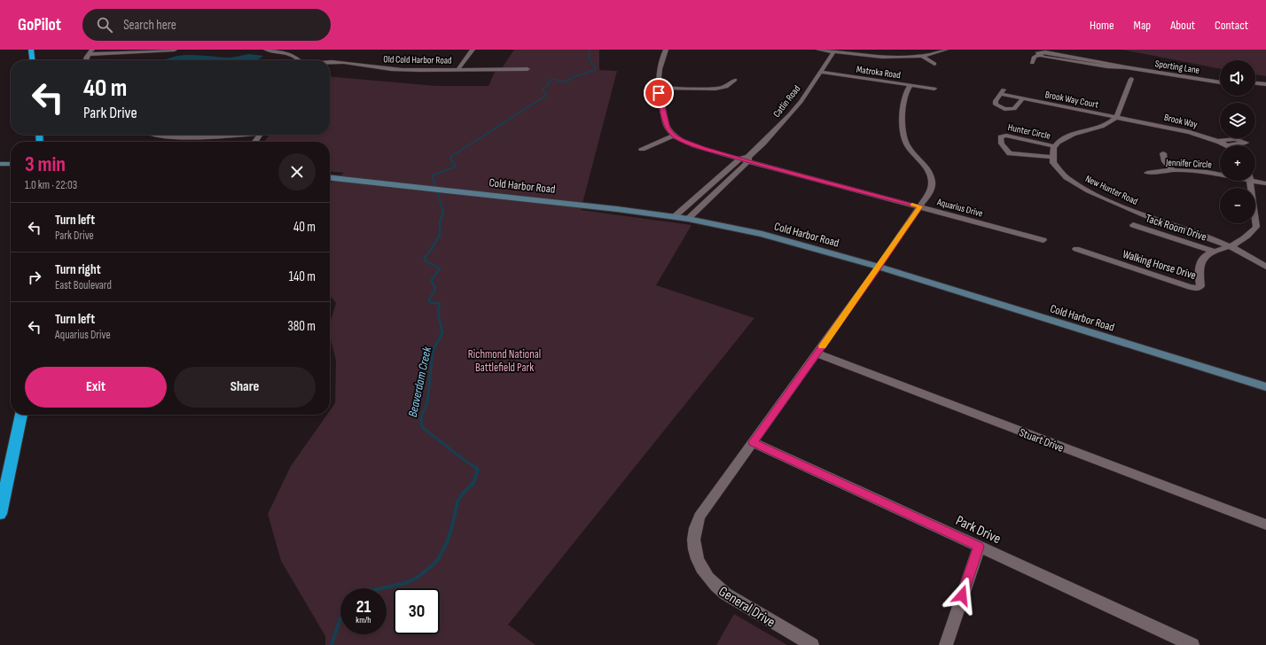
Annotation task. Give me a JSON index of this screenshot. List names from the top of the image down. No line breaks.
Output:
{"streets":{"main road":["Cold Harbor Road"],"street":["Old Cold Harbor Road","Sporting Lane","Matroka Road","Brook Way Court","Catlin Road","Brook Way","Hunter Circle","Jennifer Circle","New Hunter Road","Aquarius Drive","Tack Room Drive","Walking Horse Drive","Stuart Drive","Park Drive","General Drive"]},"crossings":[["Matroka Road","Catlin Road"],["Matroka Road","General Drive"],["Brook Way Court","Brook Way"],["Catlin Road","Cold Harbor Road"],["Catlin Road","Aquarius Drive"],["Hunter Circle","New Hunter Road"],["Cold Harbor Road","General Drive"],["New Hunter Road","Walking Horse Drive"],["Aquarius Drive","General Drive"],["Tack Room Drive","Walking Horse Drive"],["Stuart Drive","General Drive"],["Park Drive","General Drive"]],"water":["Beaverdam Creek"],"parks":["Richmond National Battlefield Park"],"page":{"header":"GoPilot","search":"Search here","nav":["Home","Map","About","Contact"],"map_buttons":["+","−"],"turn":["40 m","Park Drive"],"heading":["3 min","1.0 km · 22:03"],"list":[{"name":"Turn left","note":"Park Drive","value":"40 m"},{"name":"Turn right","note":"East Boulevard","value":"140 m"},{"name":"Turn left","note":"Aquarius Drive","value":"380 m"}],"buttons":["Exit","Share"],"speed":"21 km/h","limit":"30"}}
